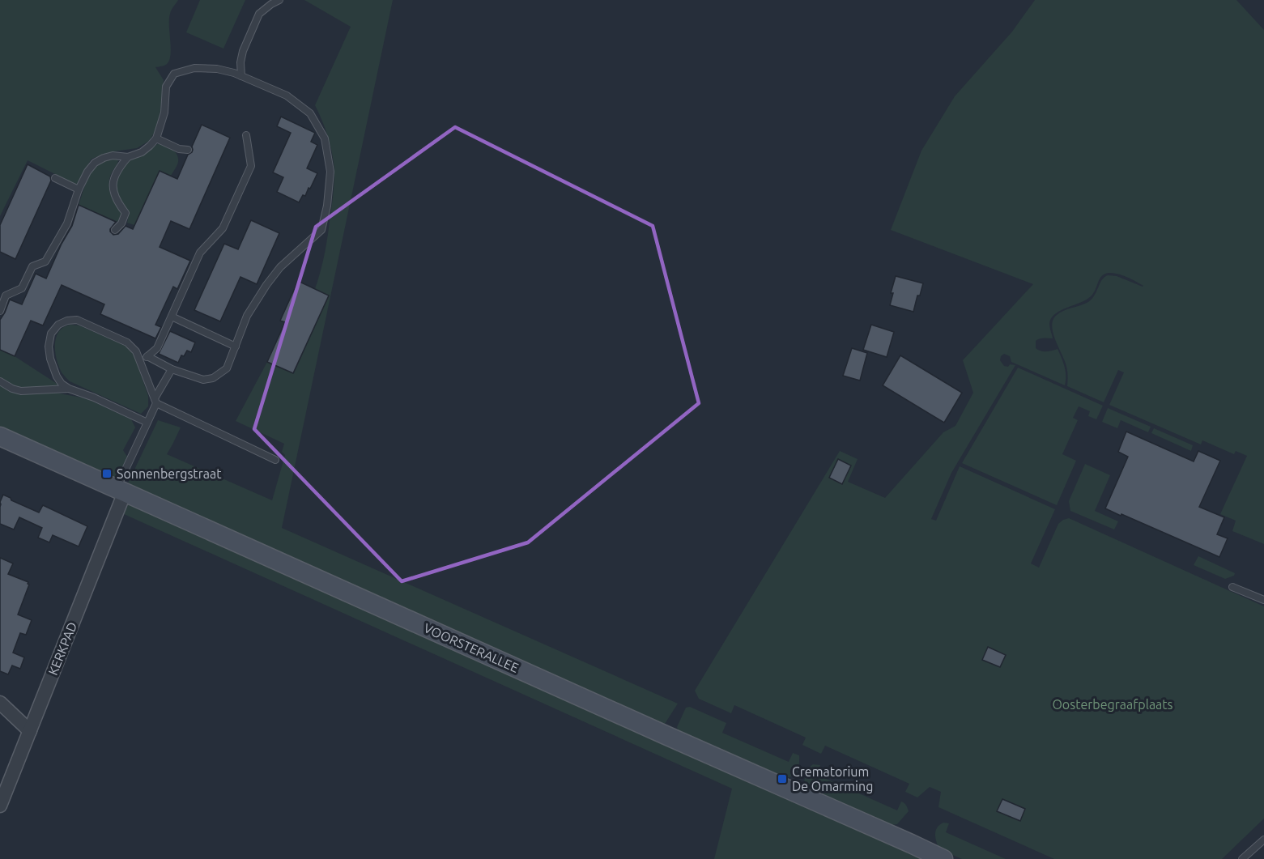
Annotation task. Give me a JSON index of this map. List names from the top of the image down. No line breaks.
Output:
{"streets":{"main road":["VOORSTERALLEE"],"street":["KERKPAD"]},"crossings":[["VOORSTERALLEE","KERKPAD"]],"parks":["Oosterbegraafplaats"],"places":{"transit":["Sonnenbergstraat","Crematorium De Omarming"]}}
